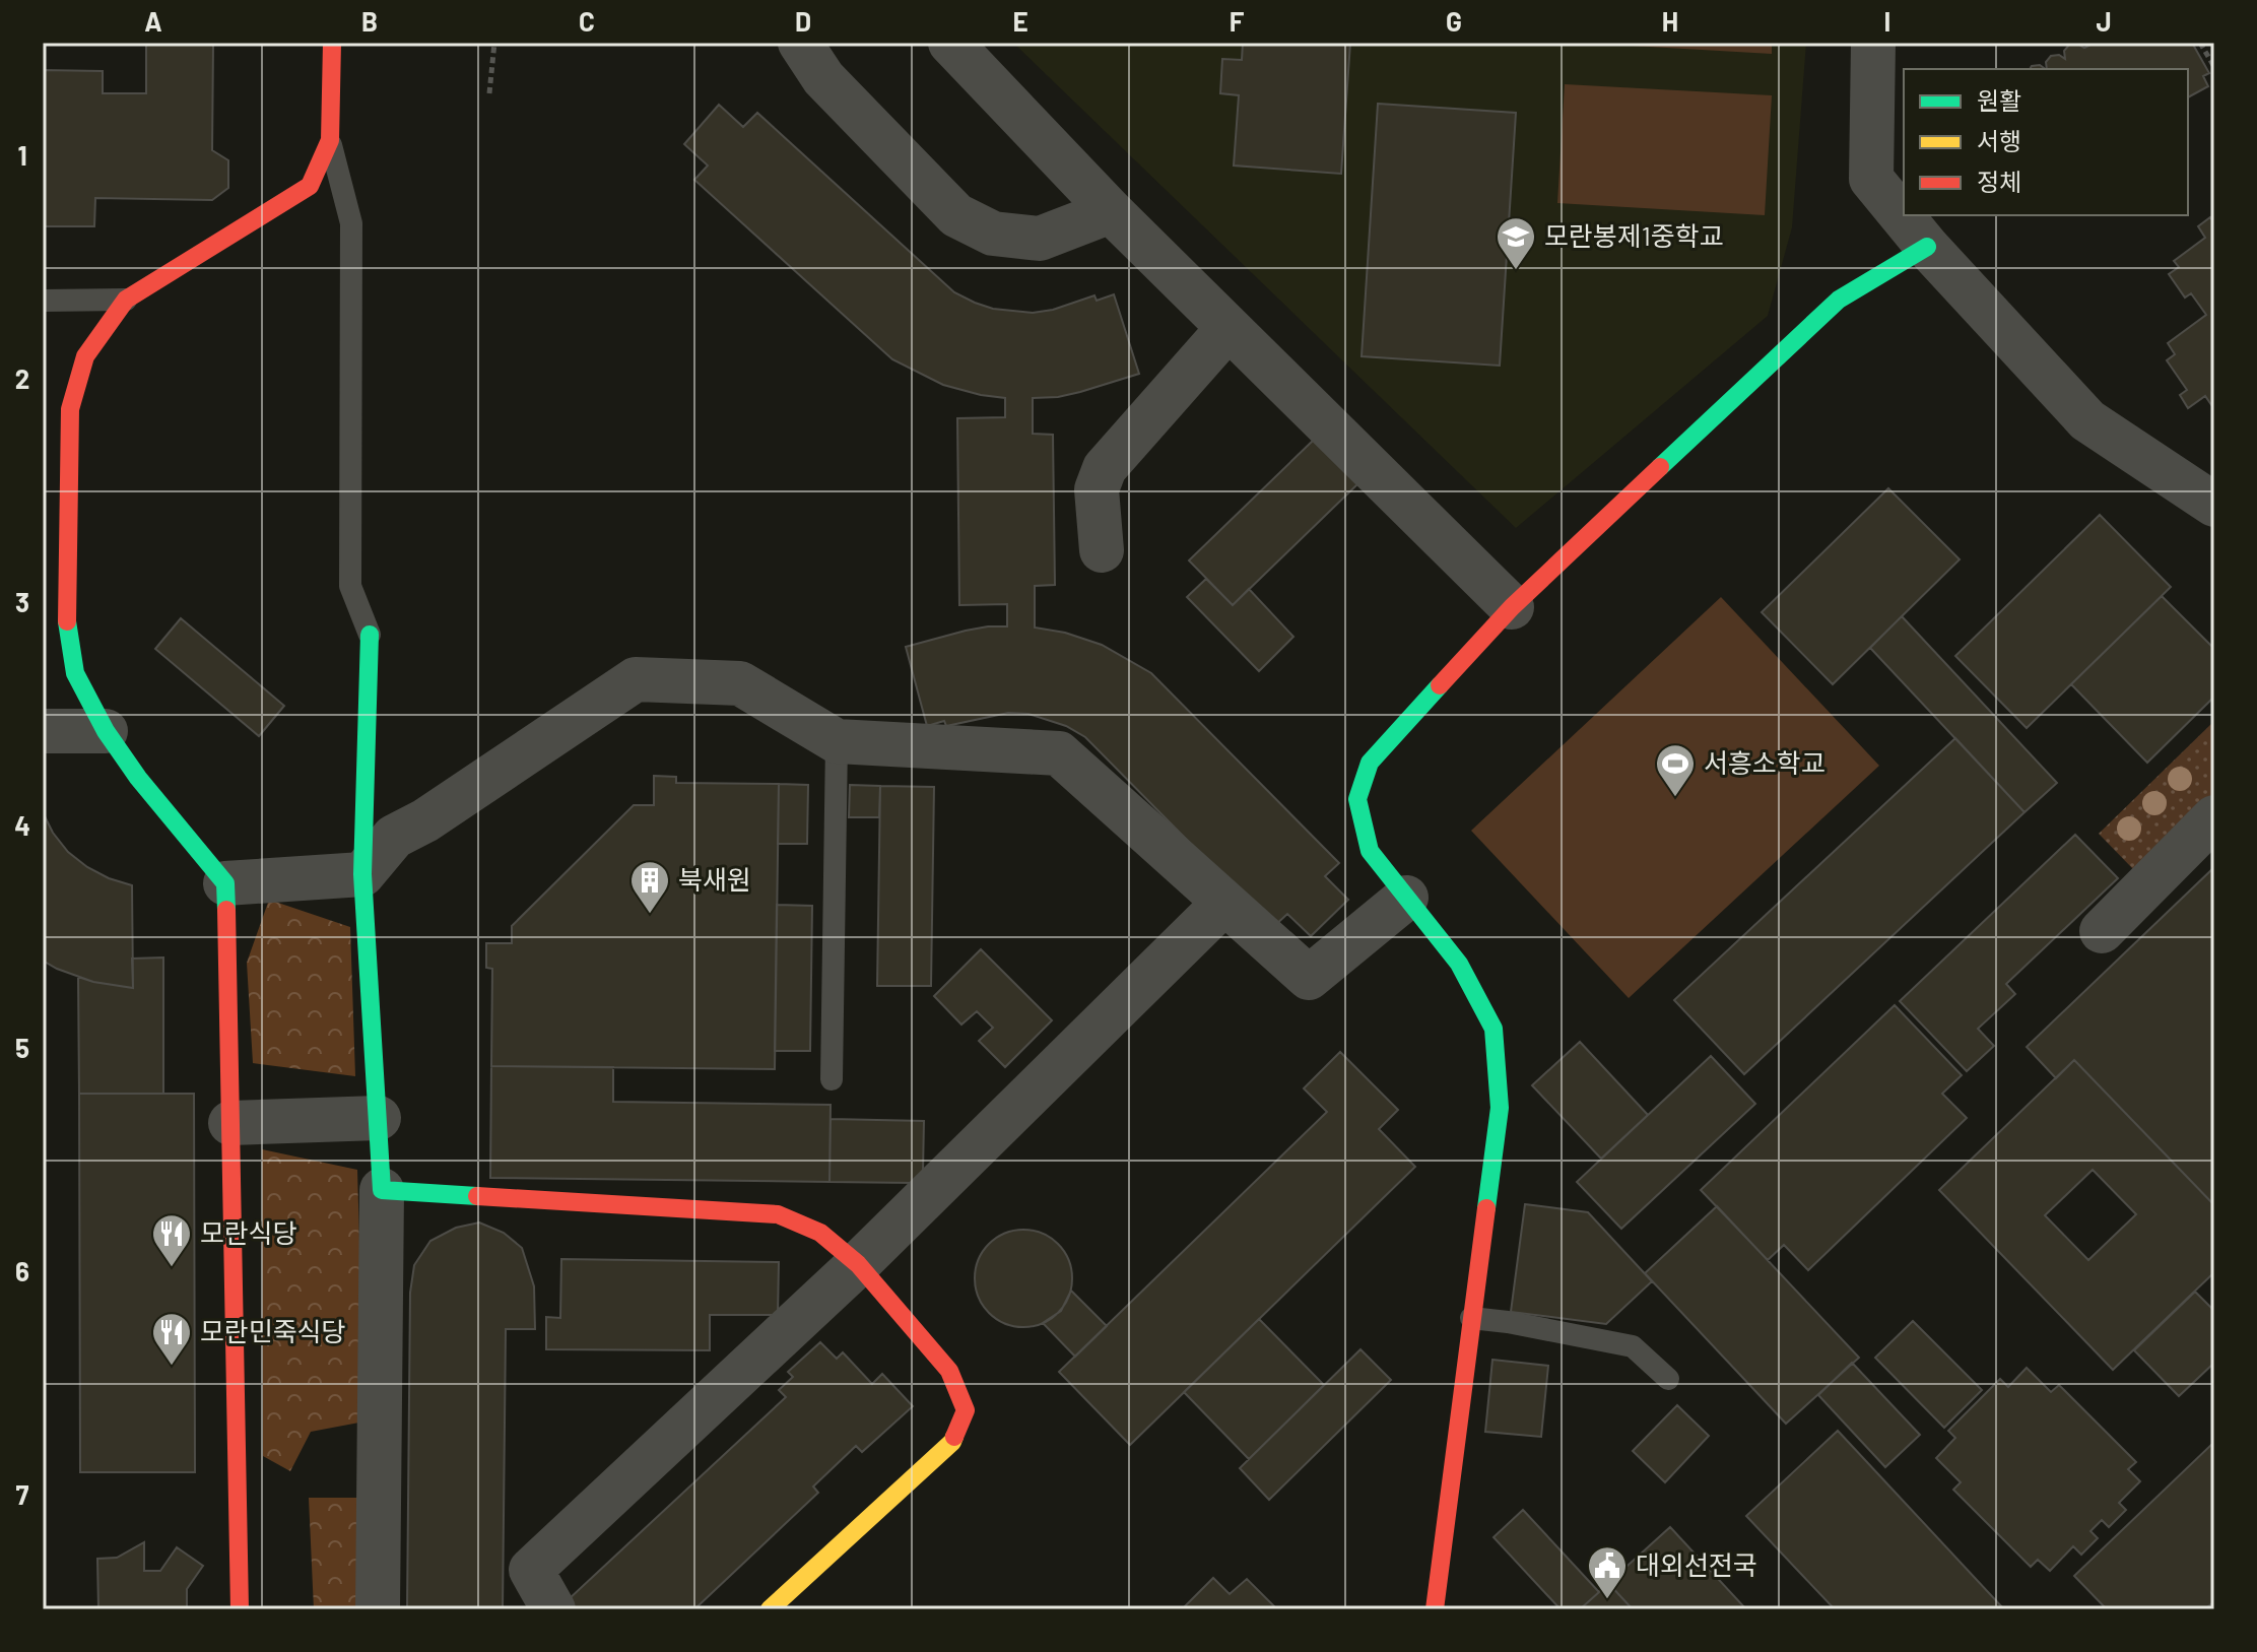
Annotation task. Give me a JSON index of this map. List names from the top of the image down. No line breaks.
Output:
{"places":{"school or university":["모란봉제1중학교"],"sports":["서흥소학교"],"building":["북새원"],"restaurant":["모란식당","모란민죽식당"],"public building":["대외선전국"]},"legend":["원활","서행","정체"],"grid":{"columns":["A","B","C","D","E","F","G","H","I","J"],"rows":["1","2","3","4","5","6","7"]}}
